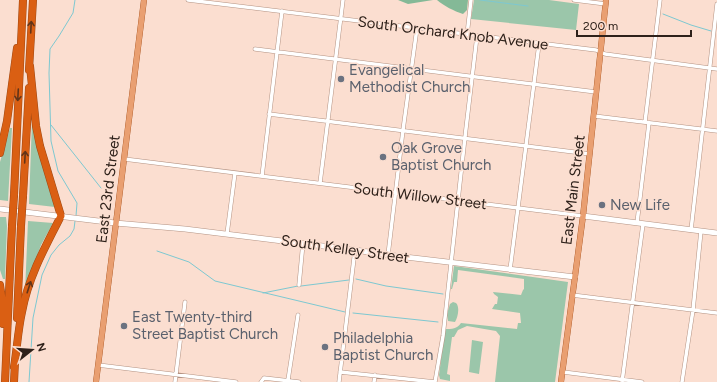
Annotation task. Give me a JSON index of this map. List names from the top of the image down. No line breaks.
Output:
{"streets":{"main road":["East 23rd Street","East Main Street","South Willow Street","South Kelley Street"],"street":["South Orchard Knob Avenue"]},"crossings":[["South Orchard Knob Avenue","East Main Street"],["East 23rd Street","South Willow Street"],["East 23rd Street","South Kelley Street"],["East Main Street","South Willow Street"],["East Main Street","South Kelley Street"]],"places":["Evangelical Methodist Church","Oak Grove Baptist Church","New Life","East Twenty-third Street Baptist Church","Philadelphia Baptist Church"],"scale_bar":"200 m","north":"right"}
